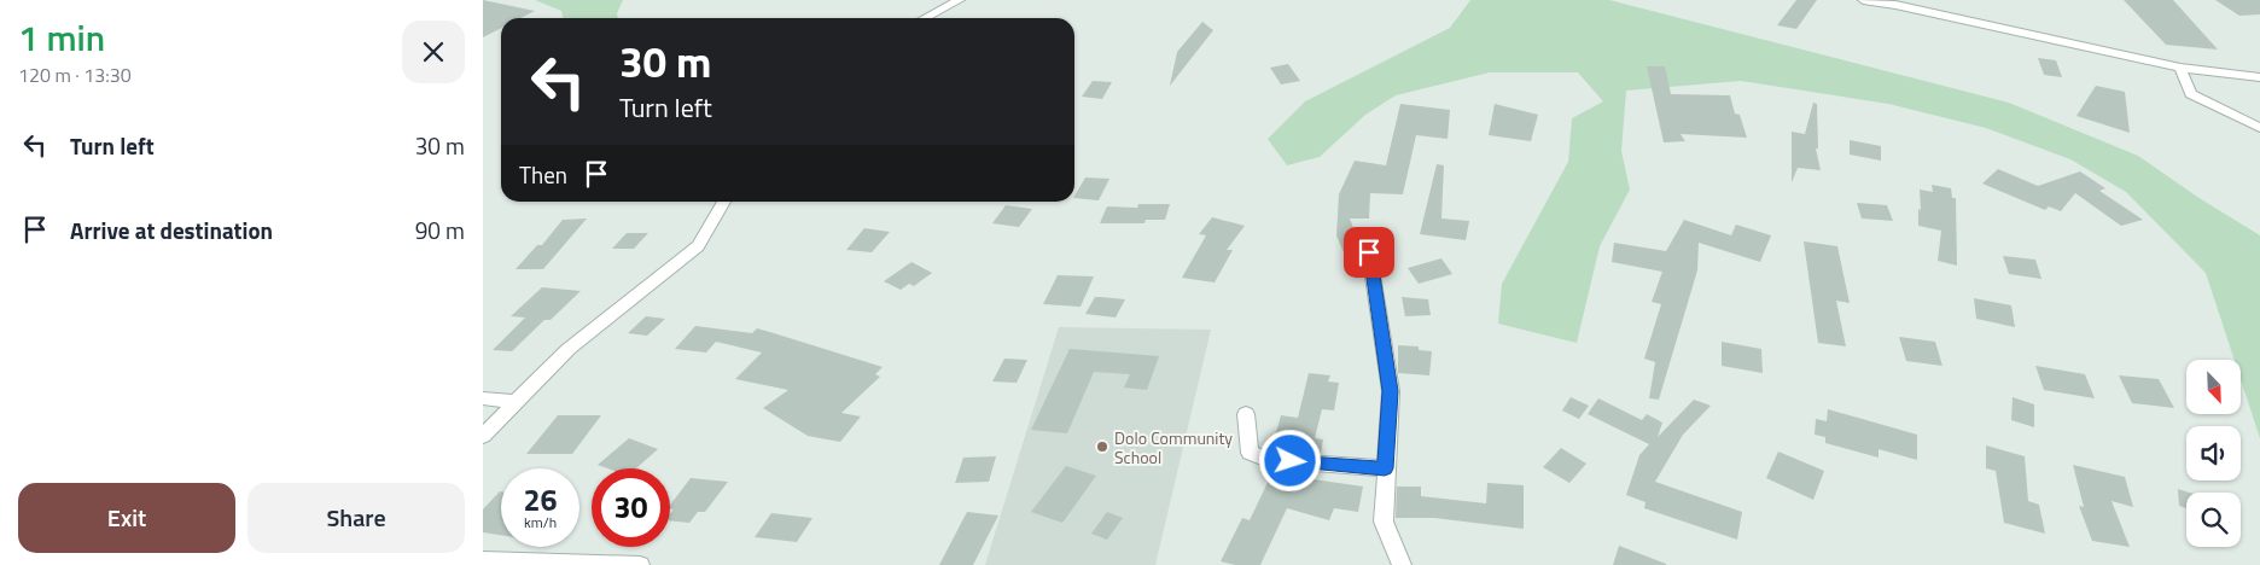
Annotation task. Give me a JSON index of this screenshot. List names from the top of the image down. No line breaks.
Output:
{"places":["Dolo Community School"],"north":"bottom right","page":{"heading":["1 min","120 m · 13:30"],"turn":["30 m","Turn left"],"list":[{"name":"Turn left","value":"30 m"},{"name":"Arrive at destination","value":"90 m"}],"then":"Then","speed":"26 km/h","limit":"30","buttons":["Exit","Share"]}}
